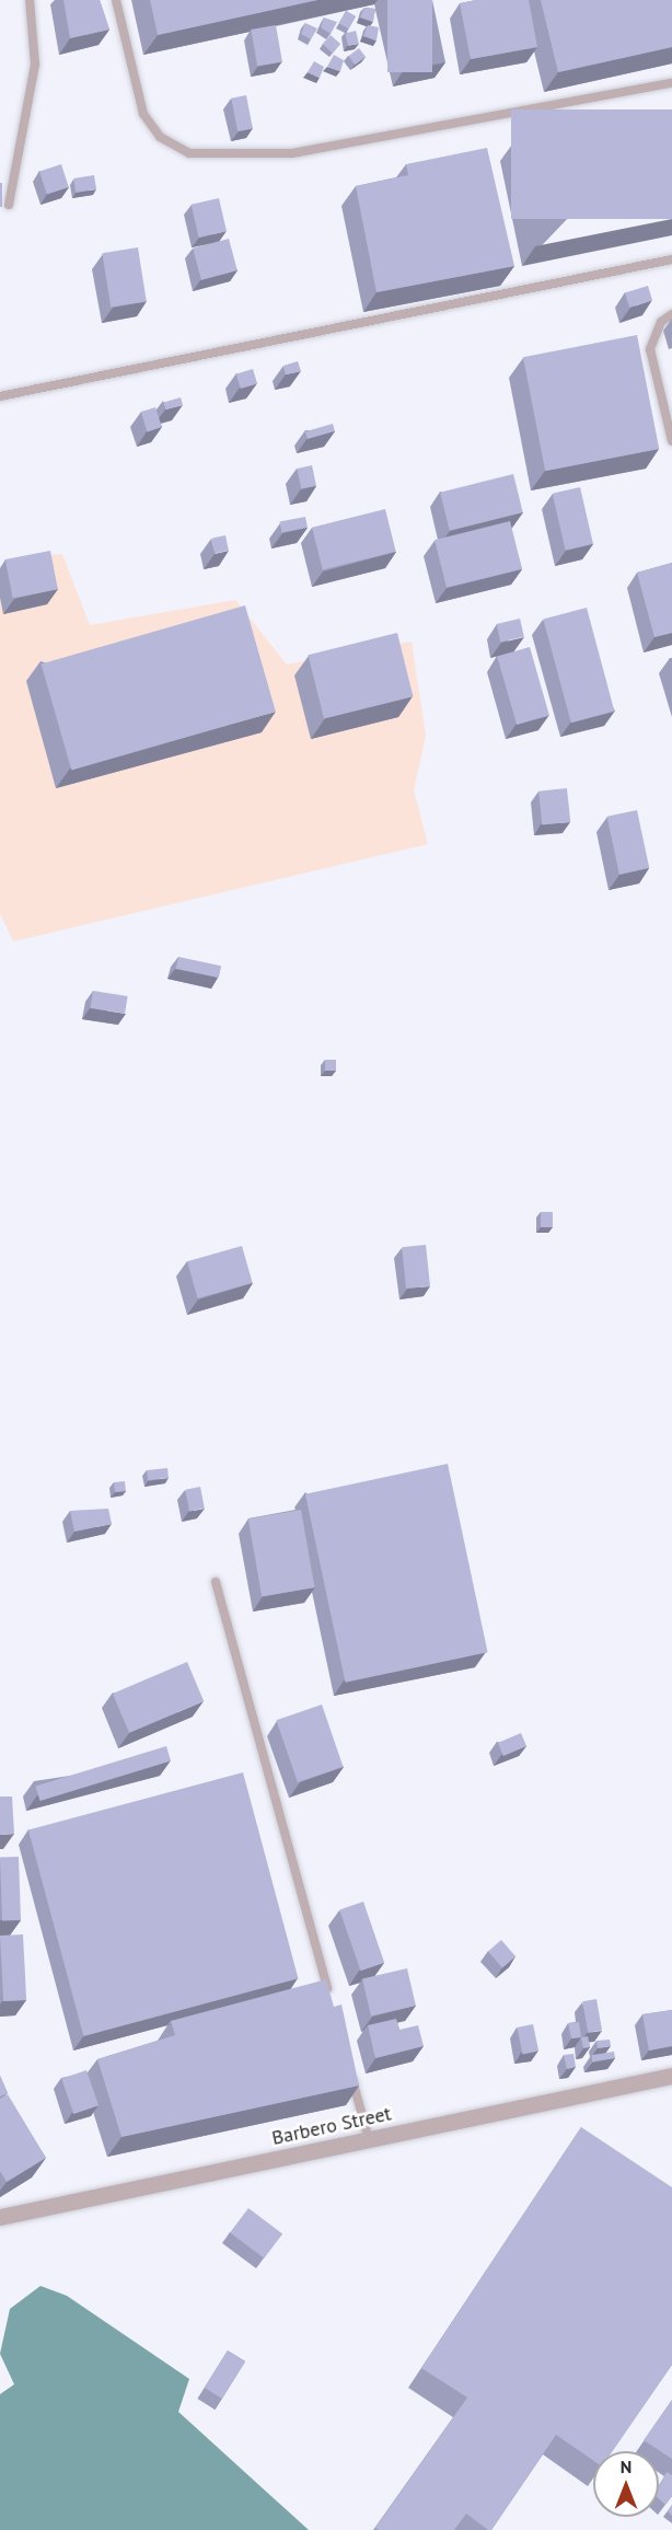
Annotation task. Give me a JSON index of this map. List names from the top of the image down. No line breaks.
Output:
{"streets":{"street":["Barbero Street"]},"north":"top"}
